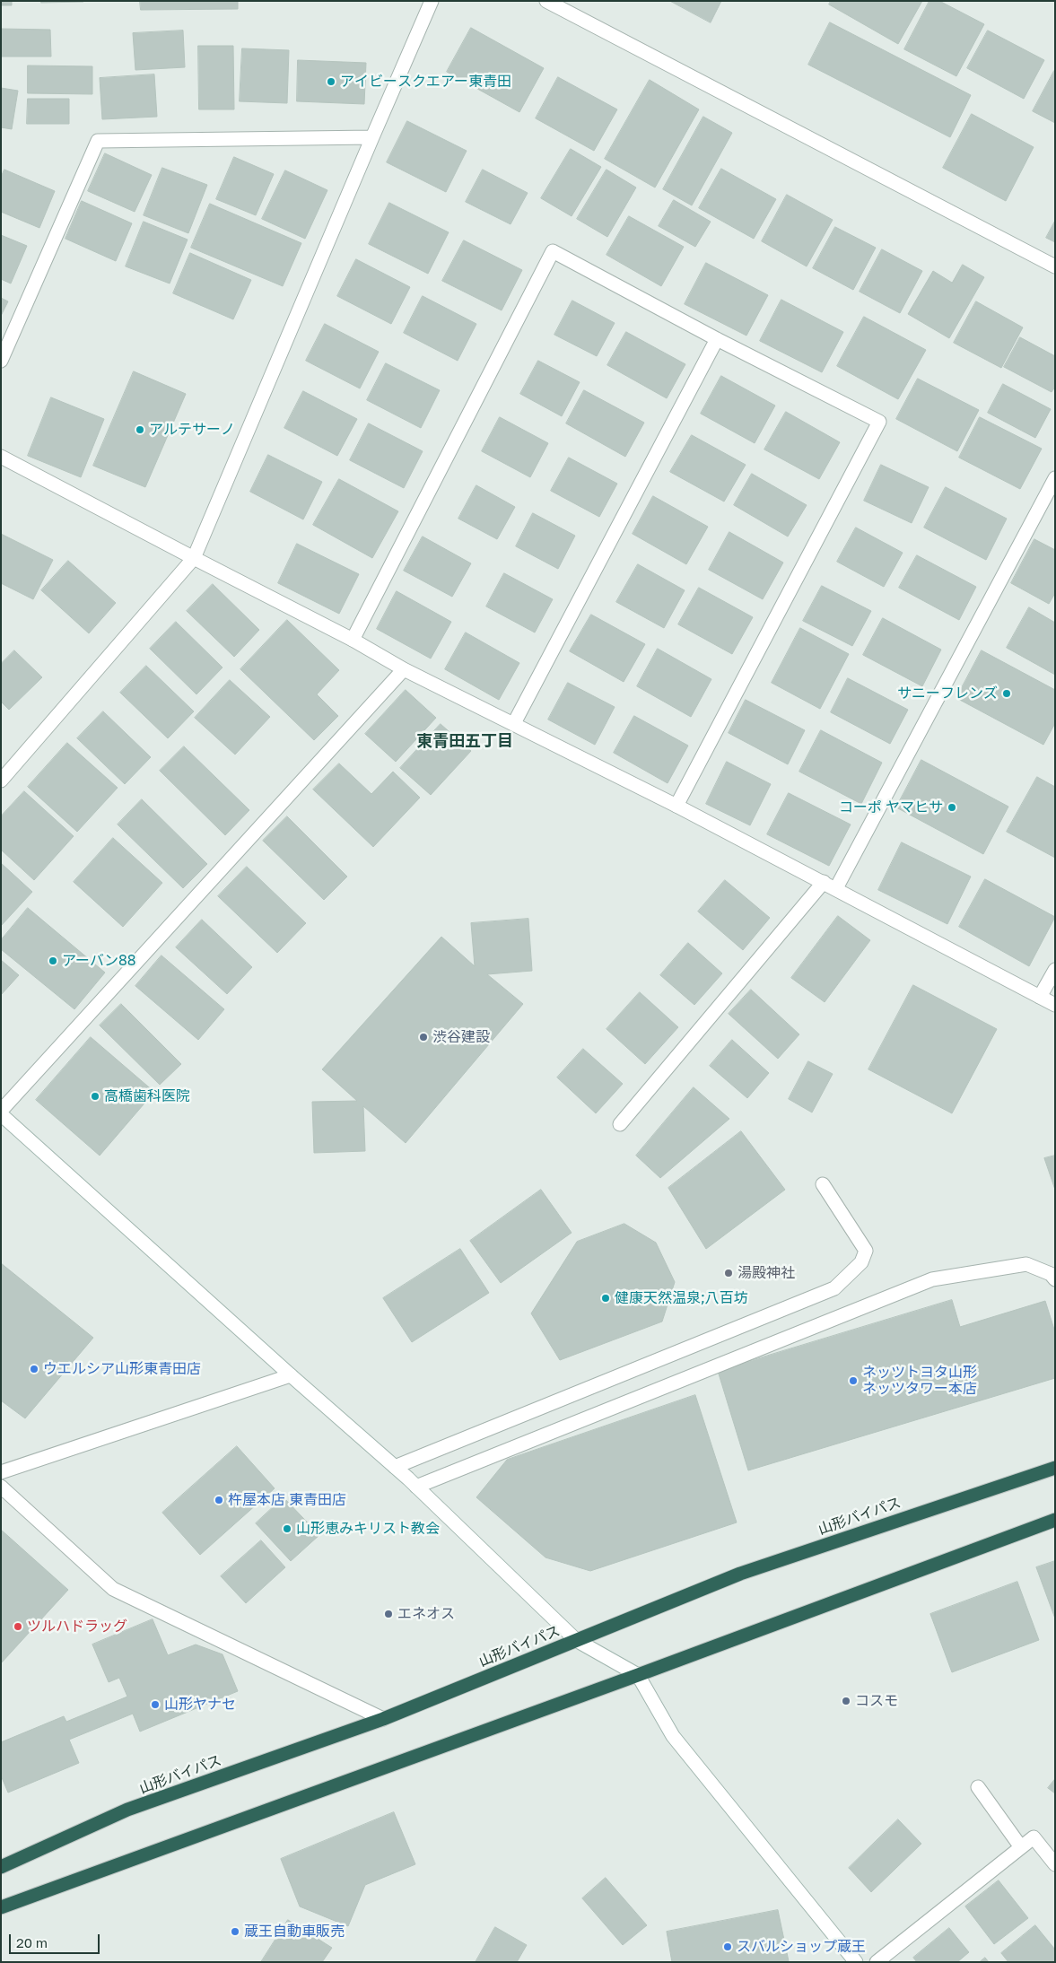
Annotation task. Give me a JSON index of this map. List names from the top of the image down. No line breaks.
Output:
{"streets":{"highway":["山形バイパス"]},"districts":["東青田五丁目"],"places":["アイビースクエアー東青田","アルテサーノ","サニーフレンズ","コーポ ヤマヒサ","アーバン88","渋谷建設","高橋歯科医院","湯殿神社","健康天然温泉;八百坊","ウエルシア山形東青田店","ネッツトヨタ山形 ネッツタワー本店","杵屋本店 東青田店","山形恵みキリスト教会","エネオス","ツルハドラッグ","コスモ","山形ヤナセ","蔵王自動車販売","スバルショップ蔵王"],"scale_bar":"20 m"}
